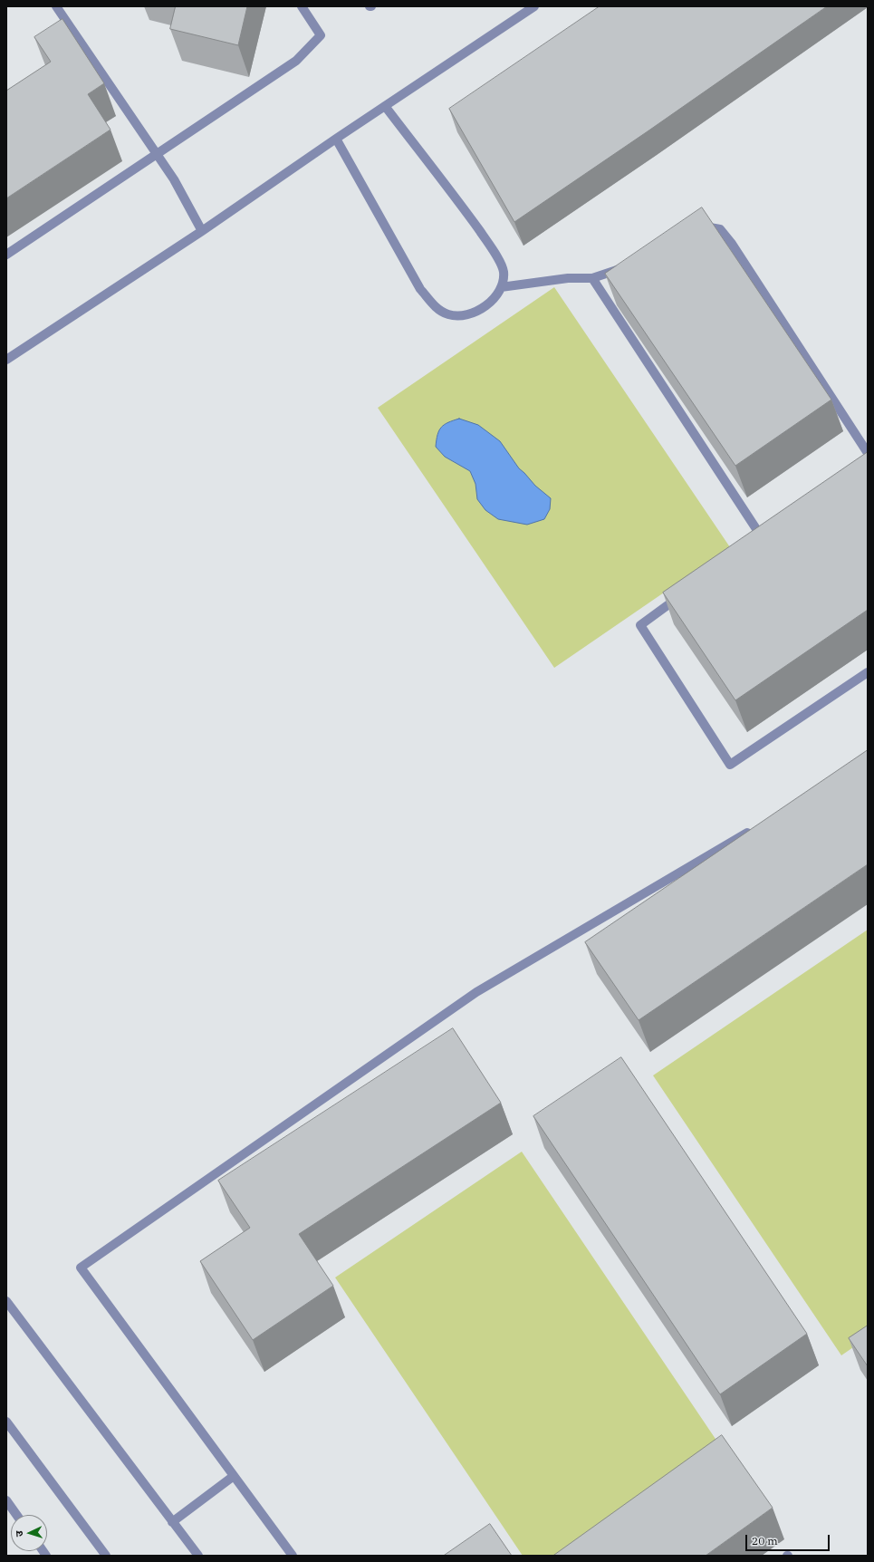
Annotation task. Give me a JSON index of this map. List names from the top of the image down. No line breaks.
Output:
{"scale_bar":"20 m","north":"left"}
